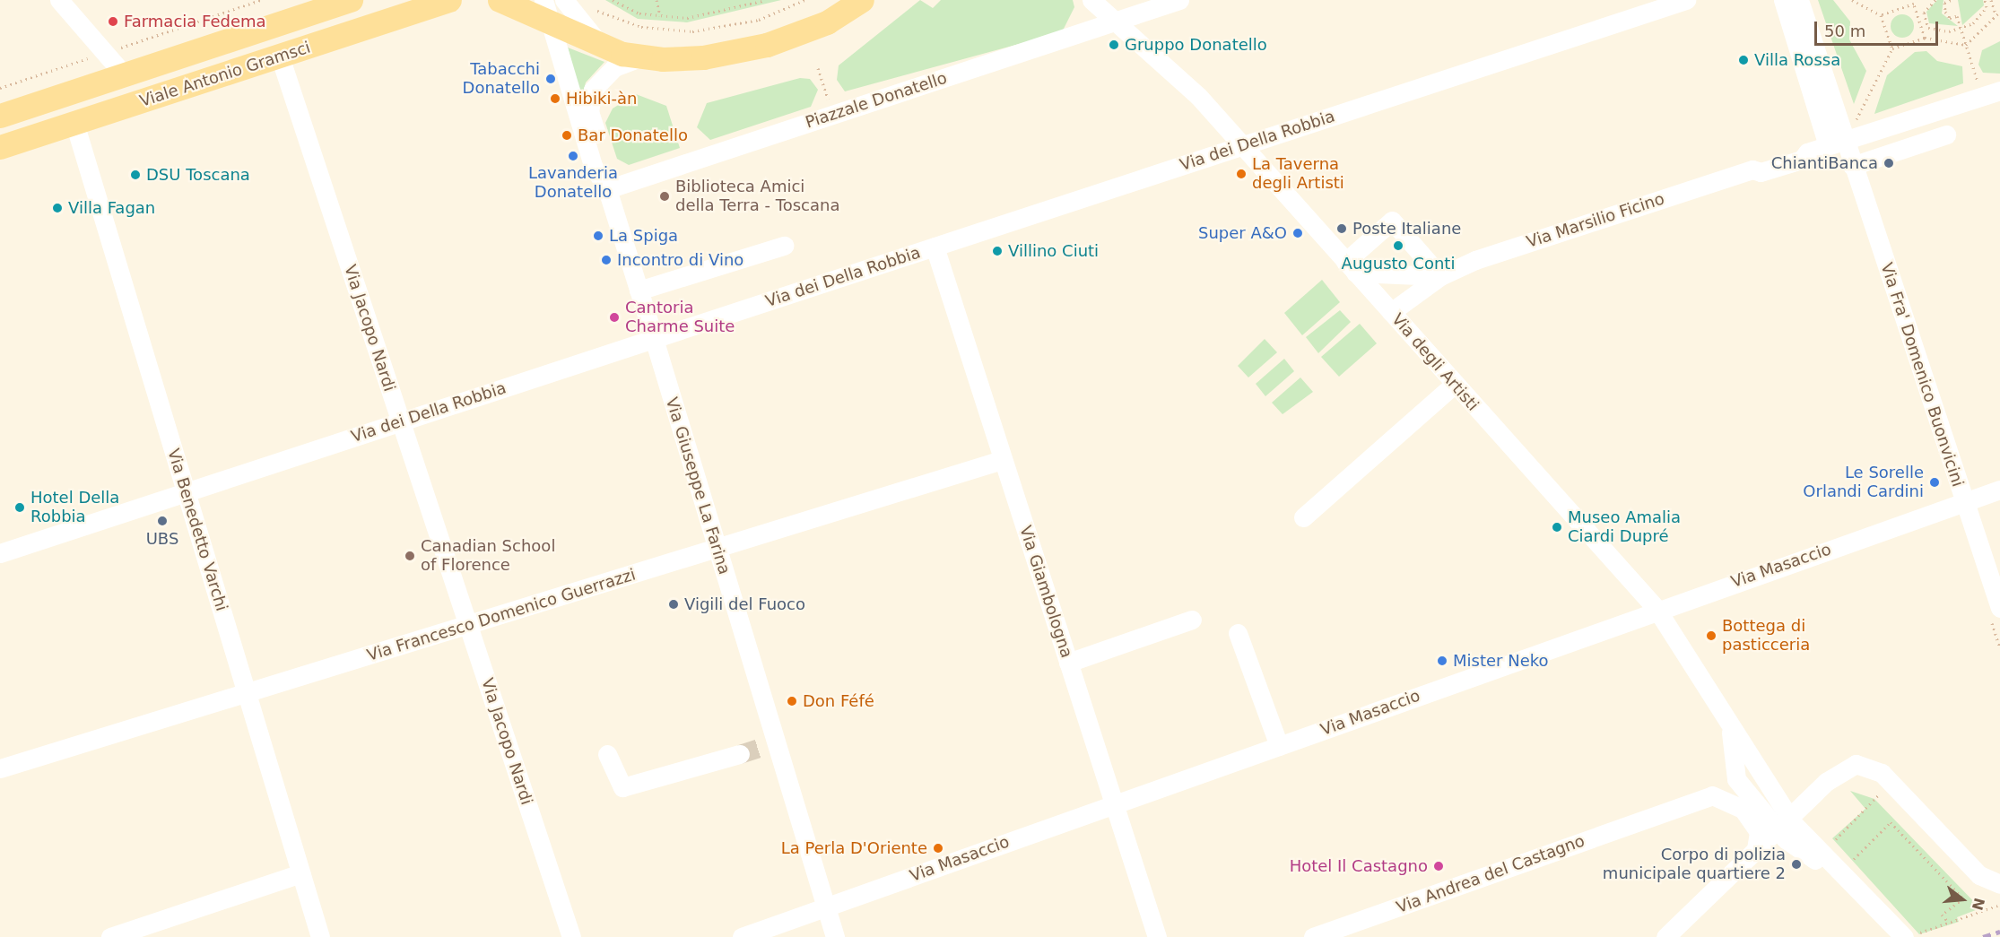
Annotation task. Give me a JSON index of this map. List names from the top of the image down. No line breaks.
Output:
{"streets":{"main road":["Viale Antonio Gramsci"],"street":["Piazzale Donatello","Via dei Della Robbia","Via Marsilio Ficino","Via Jacopo Nardi","Via degli Artisti","Via Fra' Domenico Buonvicini","Via Giuseppe La Farina","Via Benedetto Varchi","Via Masaccio","Via Giambologna","Via Francesco Domenico Guerrazzi","Via Andrea del Castagno"]},"crossings":[["Viale Antonio Gramsci","Via Jacopo Nardi"],["Viale Antonio Gramsci","Via Benedetto Varchi"],["Piazzale Donatello","Via degli Artisti"],["Piazzale Donatello","Via Giuseppe La Farina"],["Via dei Della Robbia","Via Jacopo Nardi"],["Via dei Della Robbia","Via degli Artisti"],["Via dei Della Robbia","Via Giuseppe La Farina"],["Via dei Della Robbia","Via Benedetto Varchi"],["Via dei Della Robbia","Via Giambologna"],["Via Marsilio Ficino","Via Fra' Domenico Buonvicini"],["Via Jacopo Nardi","Via Francesco Domenico Guerrazzi"],["Via degli Artisti","Via Masaccio"],["Via Fra' Domenico Buonvicini","Via Masaccio"],["Via Giuseppe La Farina","Via Masaccio"],["Via Giuseppe La Farina","Via Francesco Domenico Guerrazzi"],["Via Benedetto Varchi","Via Francesco Domenico Guerrazzi"],["Via Masaccio","Via Giambologna"],["Via Giambologna","Via Francesco Domenico Guerrazzi"]],"places":["Farmacia Fedema","Gruppo Donatello","Villa Rossa","Tabacchi Donatello","Hibiki-àn","Bar Donatello","Lavanderia Donatello","ChiantiBanca","La Taverna degli Artisti","DSU Toscana","Biblioteca Amici della Terra - Toscana","Villa Fagan","Poste Italiane","Super A&O","La Spiga","Augusto Conti","Villino Ciuti","Incontro di Vino","Cantoria Charme Suite","Le Sorelle Orlandi Cardini","Hotel Della Robbia","UBS","Museo Amalia Ciardi Dupré","Canadian School of Florence","Vigili del Fuoco","Bottega di pasticceria","Mister Neko","Don Féfé","La Perla D'Oriente","Corpo di polizia municipale quartiere 2","Hotel Il Castagno"],"scale_bar":"50 m","north":"right"}
